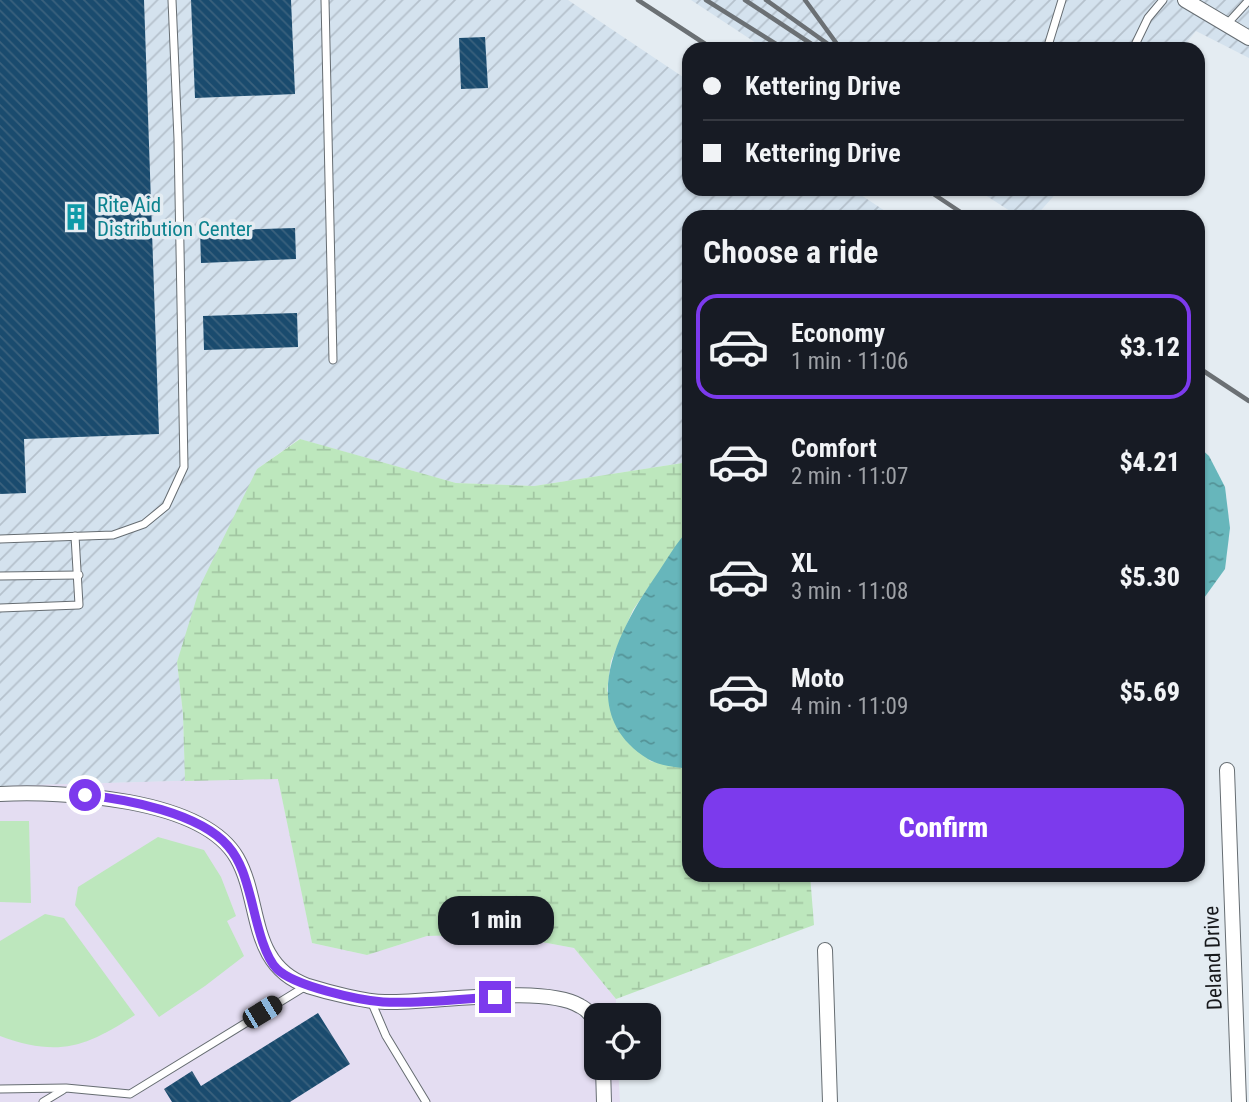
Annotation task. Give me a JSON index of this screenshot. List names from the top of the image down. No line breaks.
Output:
{"streets":{"street":["Deland Drive"]},"places":{"building":["Rite Aid Distribution Center"]},"page":{"banner":["Kettering Drive","Kettering Drive"],"heading":"Choose a ride","list":[{"name":"Economy","note":"1 min · 11:06","value":"$3.12"},{"name":"Comfort","note":"2 min · 11:07","value":"$4.21"},{"name":"XL","note":"3 min · 11:08","value":"$5.30"},{"name":"Moto","note":"4 min · 11:09","value":"$5.69"}],"buttons":"Confirm","bubble":"1 min"}}
